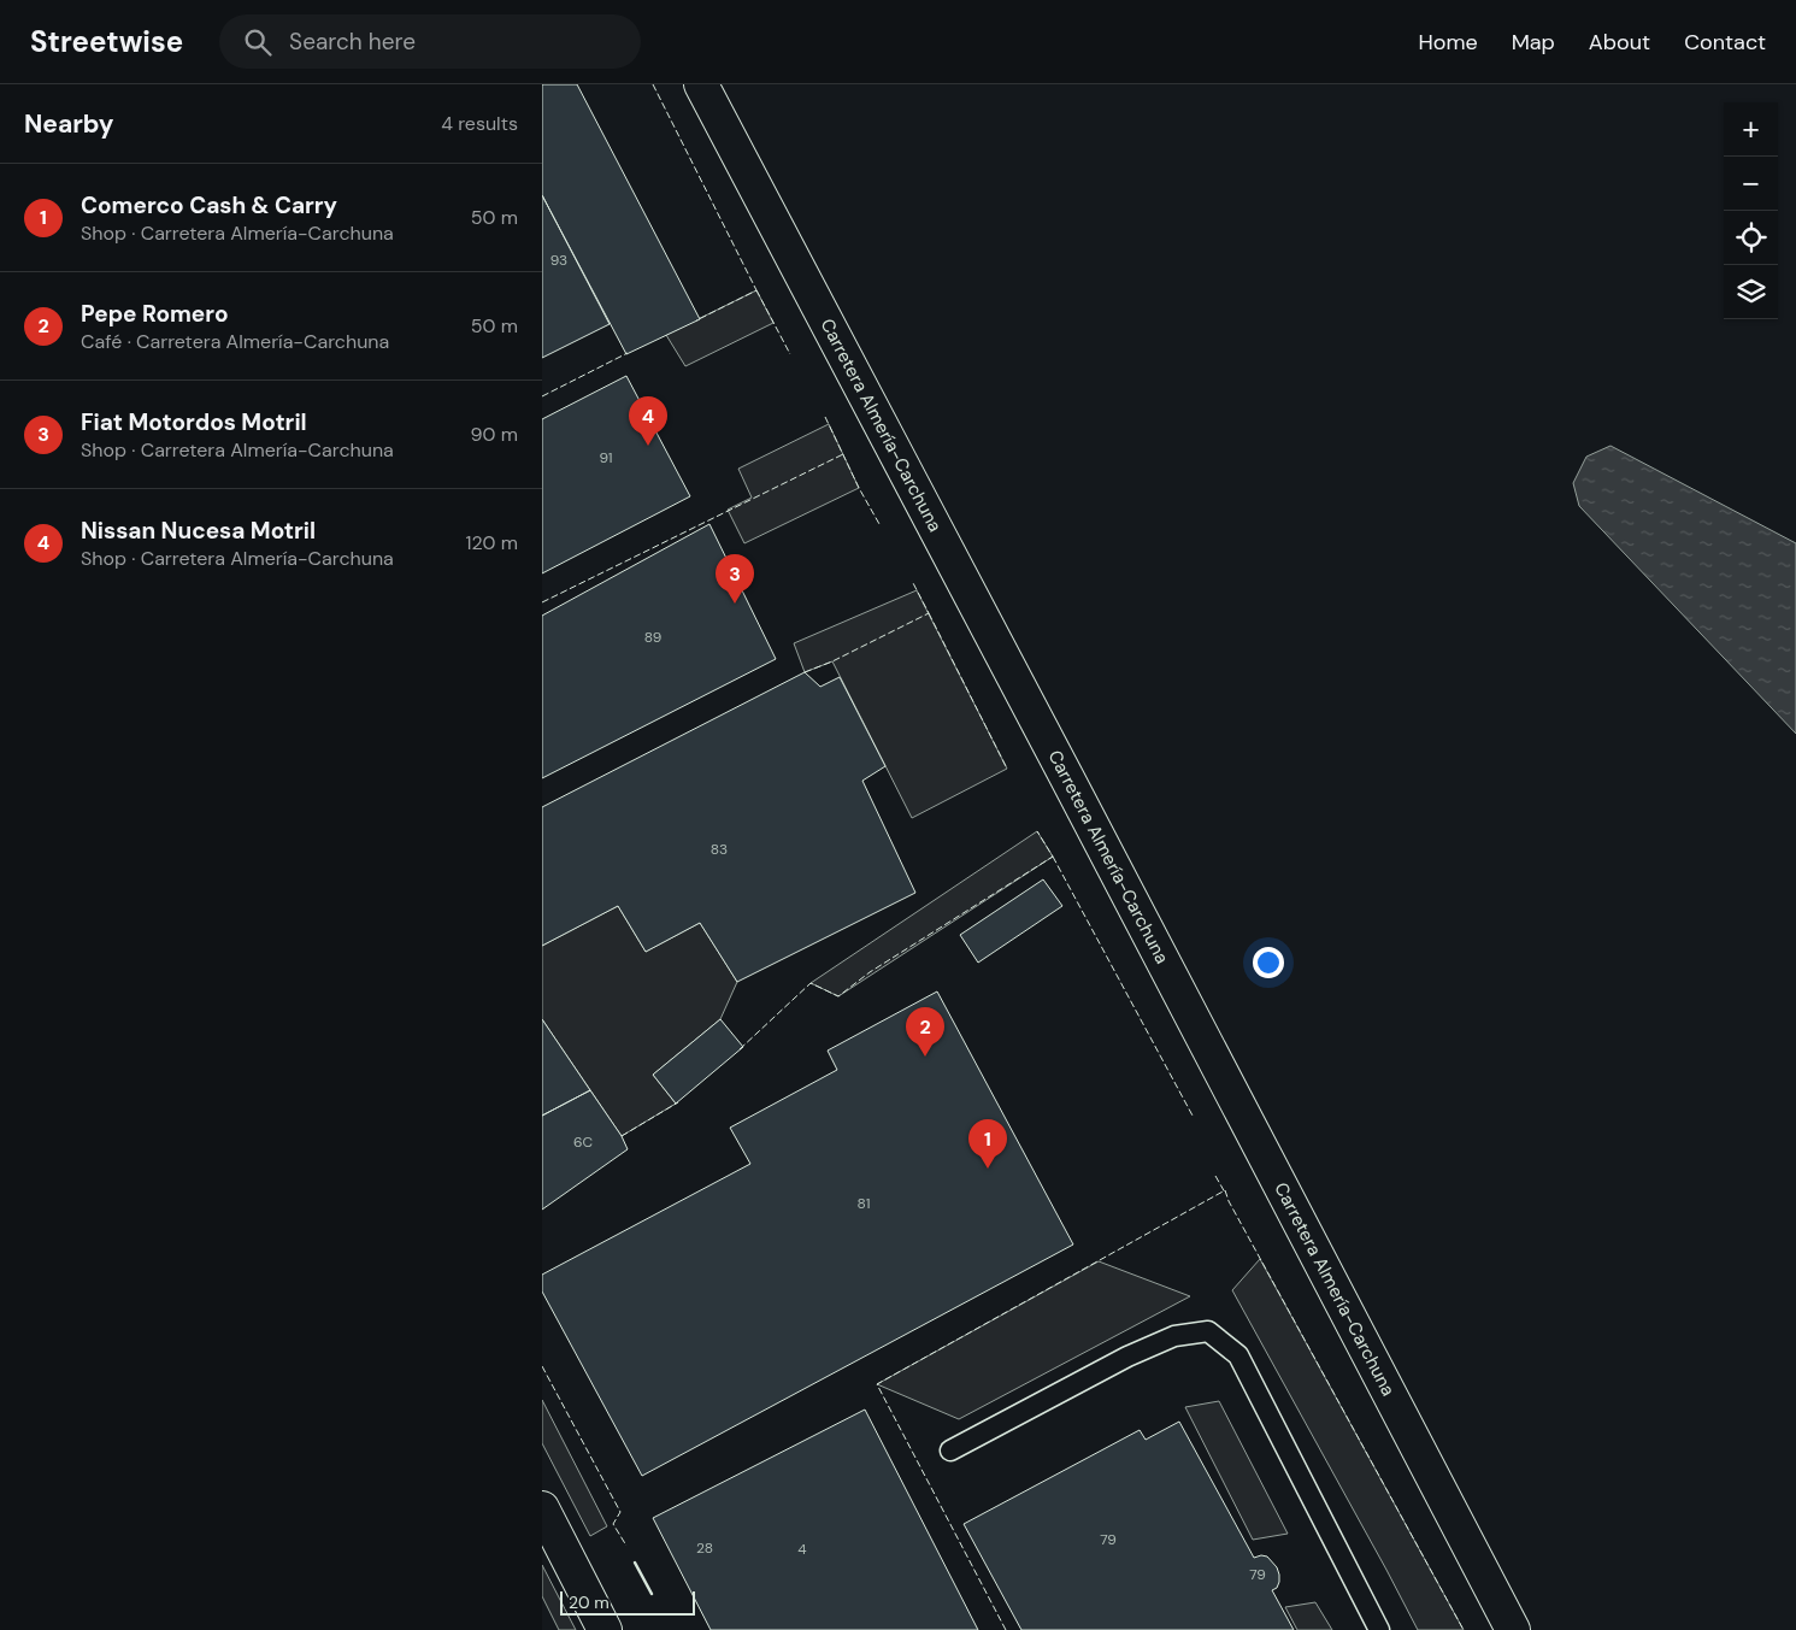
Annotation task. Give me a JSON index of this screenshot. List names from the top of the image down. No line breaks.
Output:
{"streets":{"main road":["Carretera Almería-Carchuna"]},"house_numbers":["93","91","89","83","6C","81","79","28","4","79"],"scale_bar":"20 m","page":{"header":"Streetwise","search":"Search here","nav":["Home","Map","About","Contact"],"heading":["Nearby","4 results"],"map_buttons":["+","−"],"list":[{"mark":"1","name":"Comerco Cash & Carry","note":"Shop · Carretera Almería-Carchuna","value":"50 m"},{"mark":"2","name":"Pepe Romero","note":"Café · Carretera Almería-Carchuna","value":"50 m"},{"mark":"3","name":"Fiat Motordos Motril","note":"Shop · Carretera Almería-Carchuna","value":"90 m"},{"mark":"4","name":"Nissan Nucesa Motril","note":"Shop · Carretera Almería-Carchuna","value":"120 m"}],"pins":["4","3","2","1"],"scale":"20 m"}}
